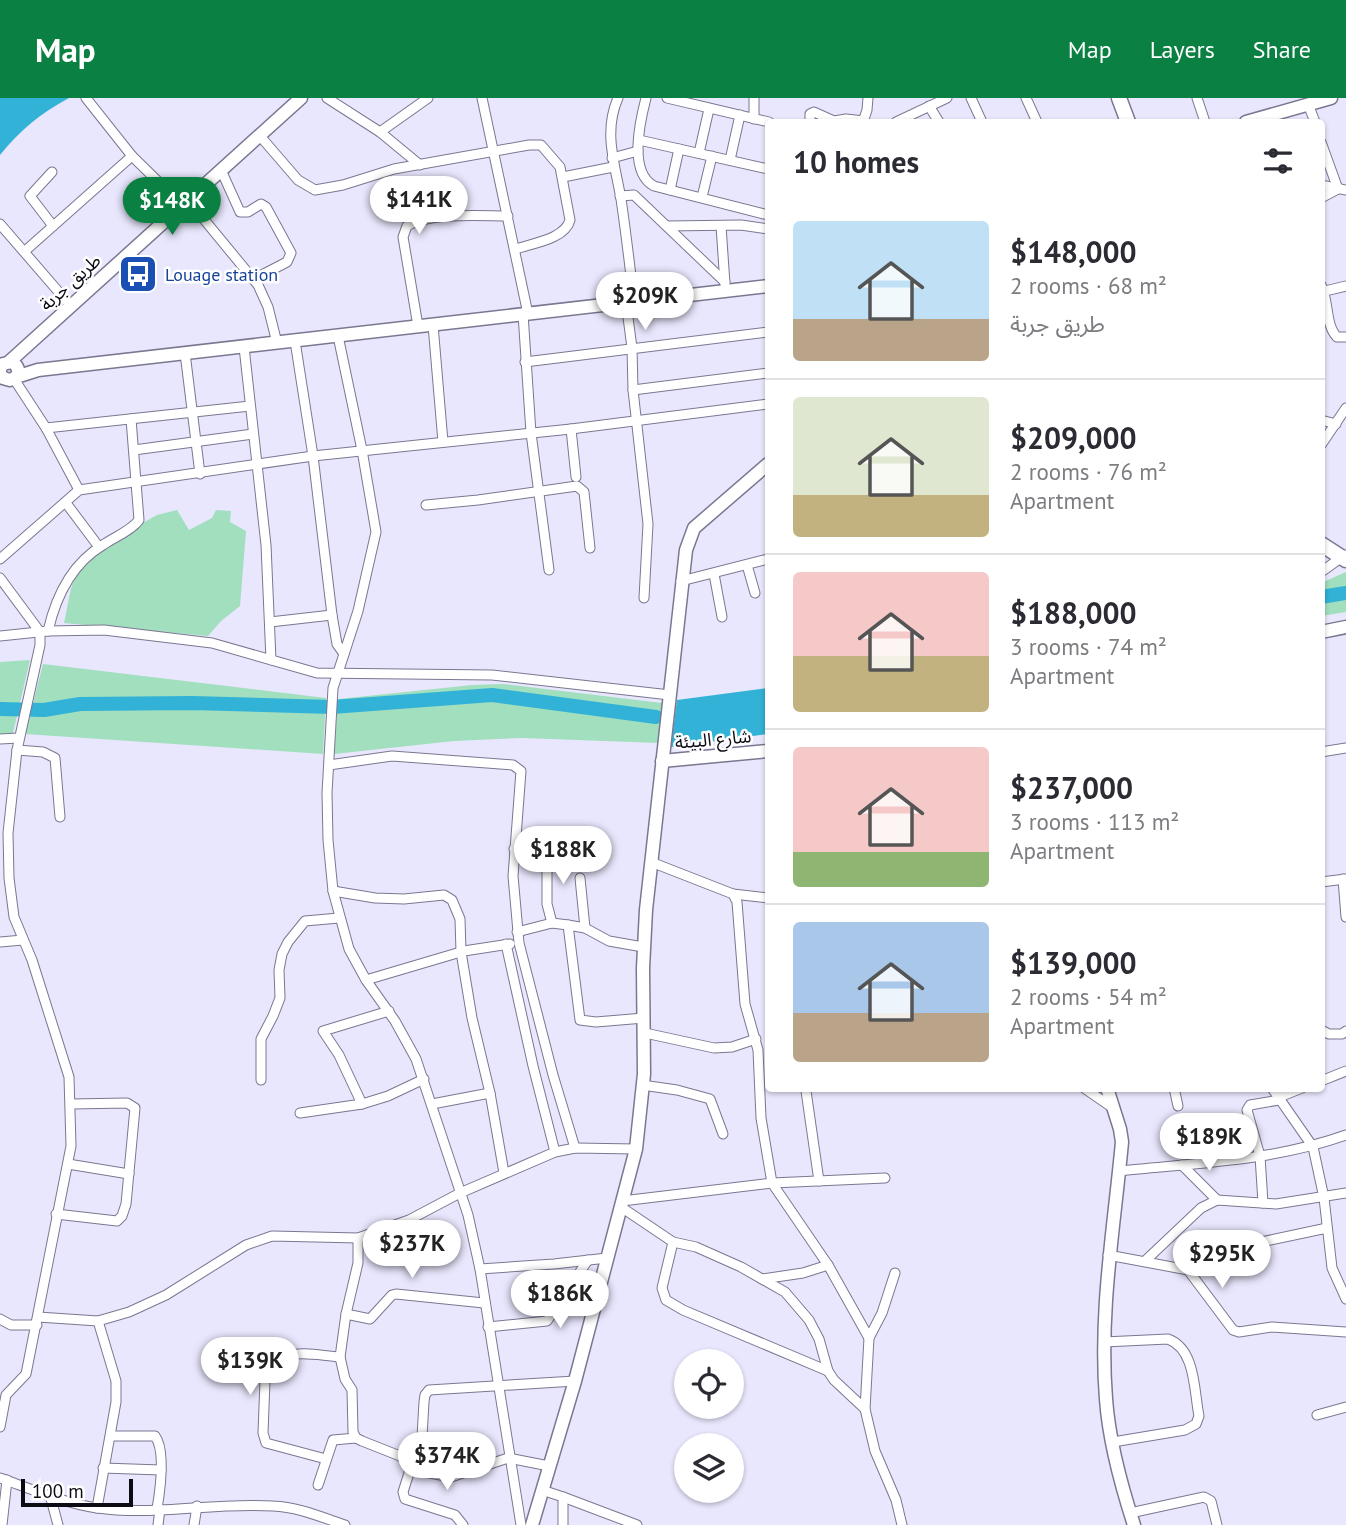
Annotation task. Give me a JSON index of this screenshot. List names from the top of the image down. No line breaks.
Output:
{"streets":{"street":["طريق جربة","شارع البيئة"]},"places":{"bus stop":["Louage station"]},"scale_bar":"100 m","page":{"header":"Map","nav":["Map","Layers","Share"],"heading":"10 homes","price":["$141K","$148K","$209K","$188K","$189K","$237K","$295K","$186K","$139K","$374K"],"list":[{"name":"$148,000","note":"2 rooms · 68 m² · طريق جربة"},{"name":"$209,000","note":"2 rooms · 76 m² · Apartment"},{"name":"$188,000","note":"3 rooms · 74 m² · Apartment"},{"name":"$237,000","note":"3 rooms · 113 m² · Apartment"},{"name":"$139,000","note":"2 rooms · 54 m² · Apartment"}],"scale":"100 m"}}
